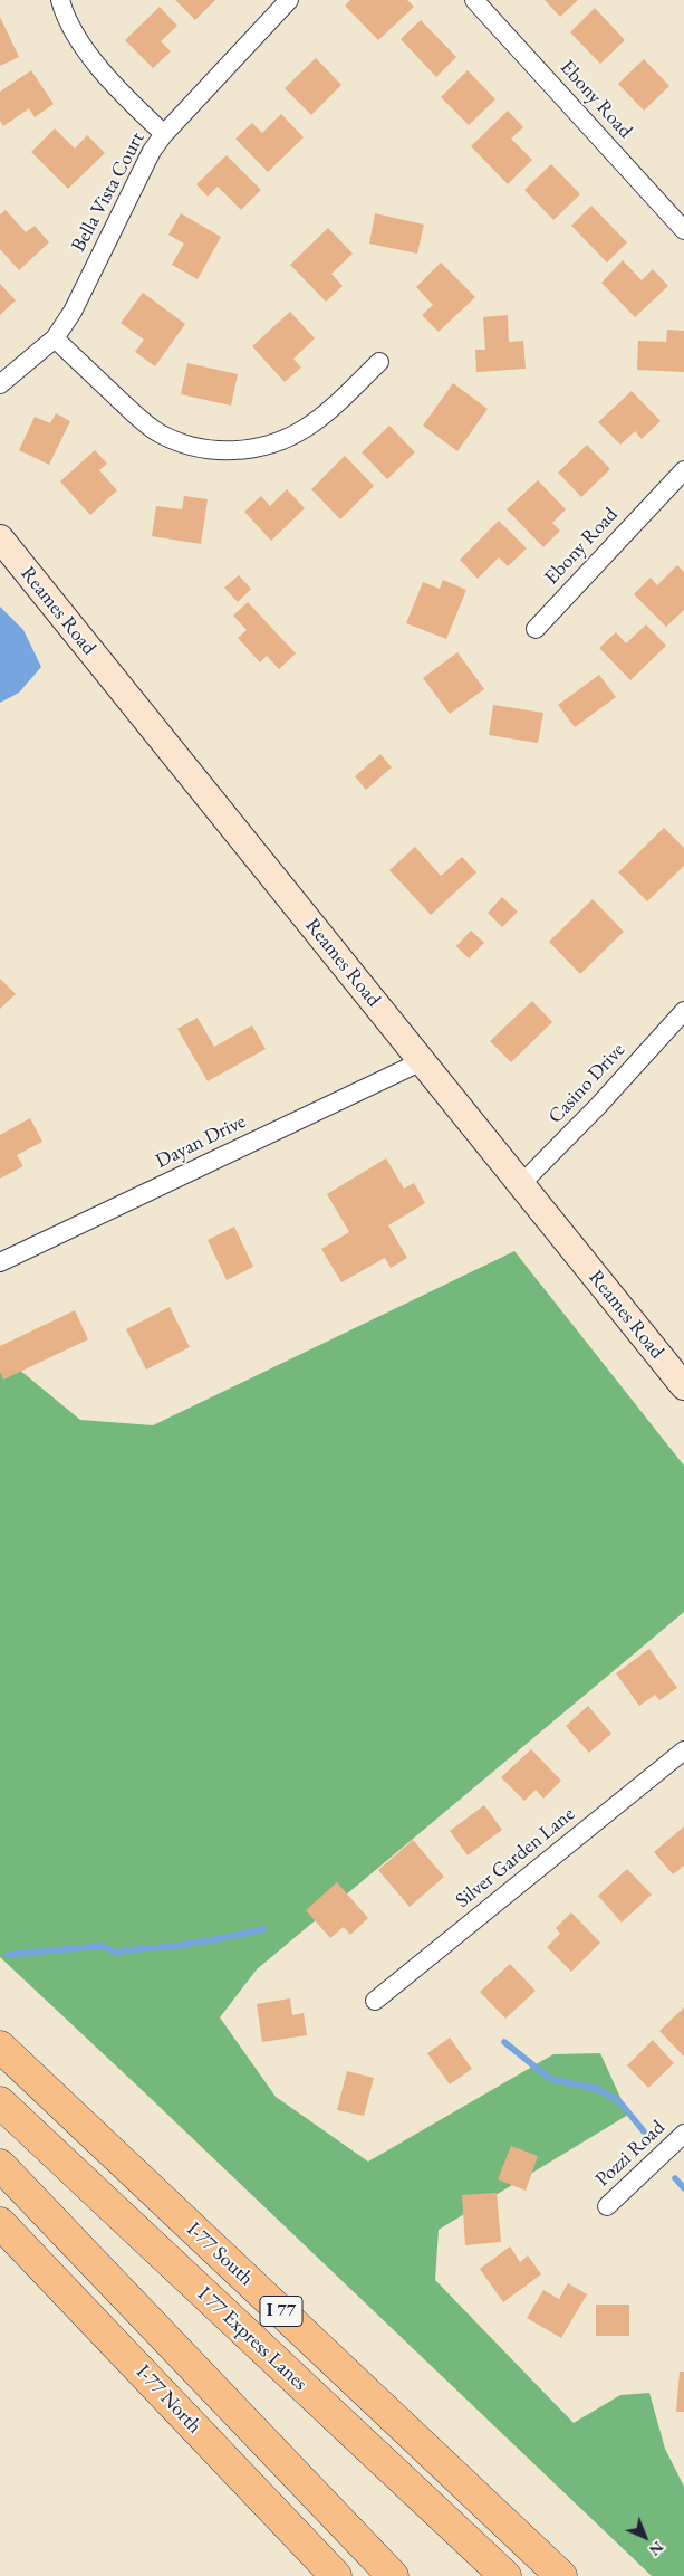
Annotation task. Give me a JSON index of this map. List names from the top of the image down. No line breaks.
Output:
{"streets":{"highway":["I-77 South","I 77","I 77 Express Lanes","I-77 North"],"main road":["Reames Road"],"street":["Ebony Road","Bella Vista Court","Casino Drive","Dayan Drive","Silver Garden Lane","Pozzi Road"]},"crossings":[["Reames Road","Casino Drive"],["Reames Road","Dayan Drive"]],"north":"bottom right"}
